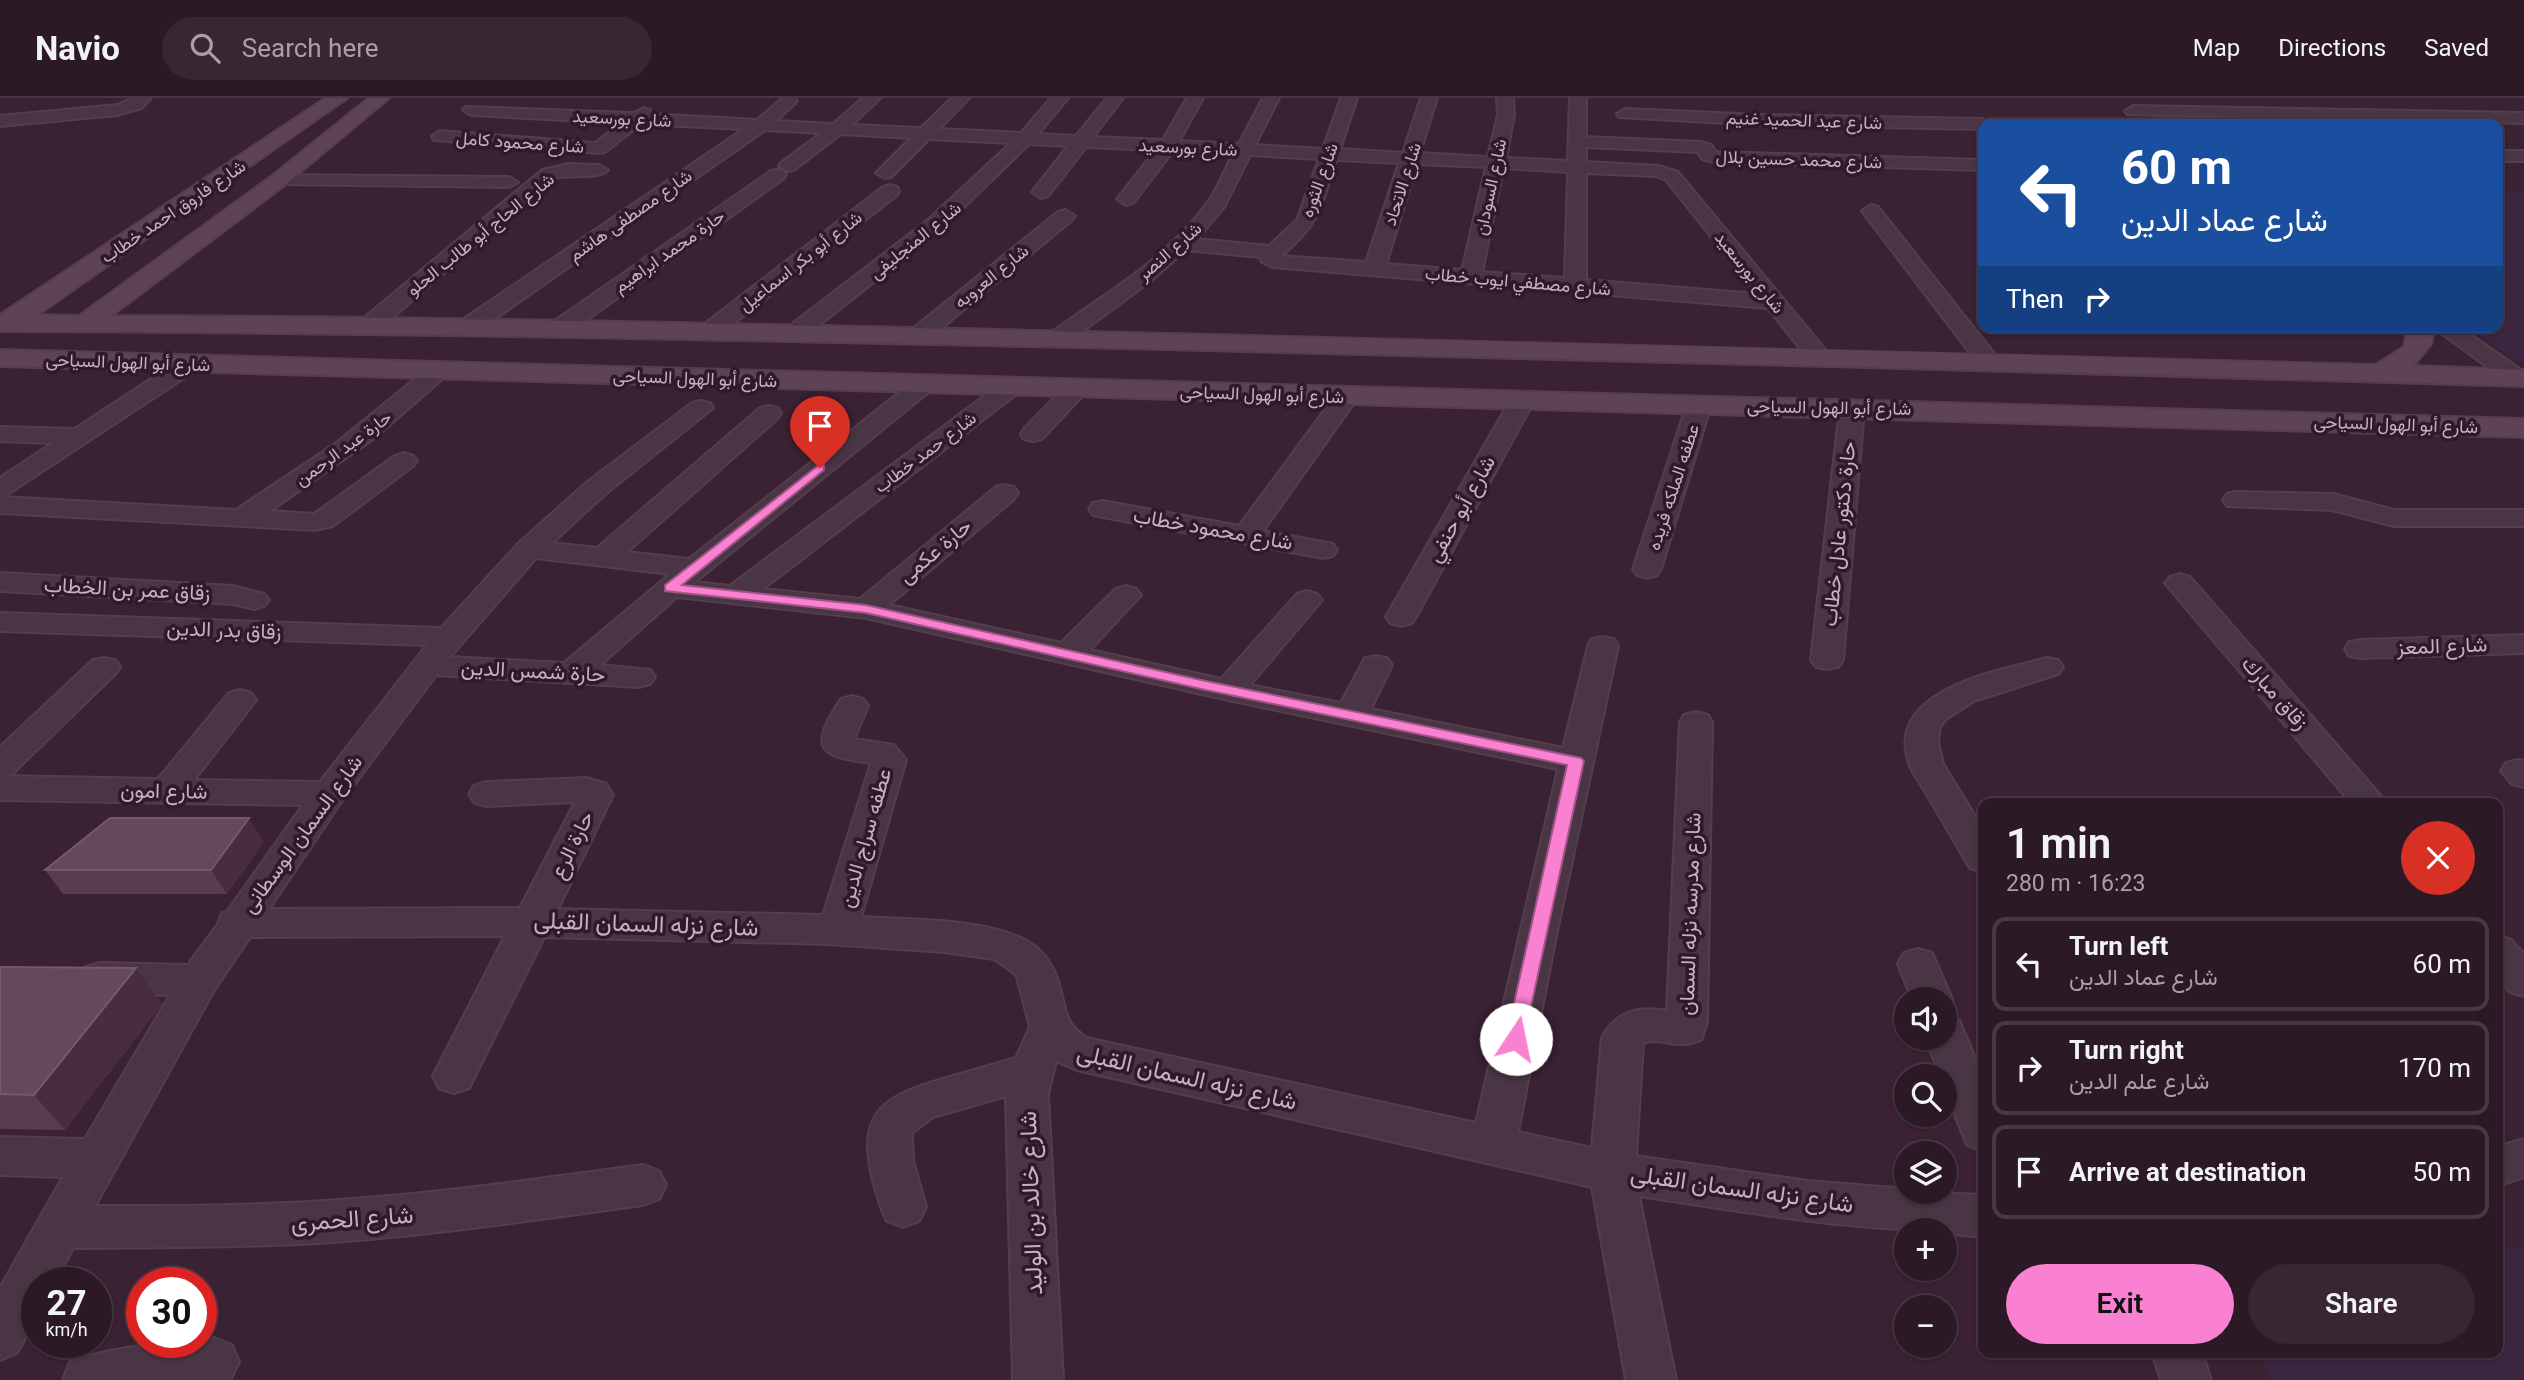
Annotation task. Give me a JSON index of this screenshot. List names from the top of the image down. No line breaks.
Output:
{"streets":{"main road":["شارع فاروق احمد خطاب","شارع أبو الهول السياحى"],"street":["شارع بورسعيد","شارع عبد الحميد غنيم","شارع محمود كامل","شارع محمد حسين بلال","شارع الثوره","شارع الاتحاد","شارع السودان","شارع مصطفى هاشم","شارع الحاج أبو طالب الحلو","شارع المنجليفى","حارة محمد ابراهيم","شارع النصر","شارع أبو بكر اسماعيل","شارع العروبه","شارع مصطفي ايوب خطاب","حارة عبد الرحمن","شارع حمد خطاب","عطفه الملكه فريده","شارع أبو حنفي","شارع محمود خطاب","حارة دكتور عادل خطاب","حارة عكمى","زقاق عمر بن الخطاب","زقاق بدر الدين","شارع المعز","حارة شمس الدين","زقاق مبارك","شارع امون","شارع السمان الوسطانى","عطفه سراج الدين","حارة الرع","شارع مدرسه نزله السمان","شارع نزله السمان القبلى","شارع خالد بن الوليد","شارع الحمرى"]},"crossings":[["شارع بورسعيد","شارع محمود كامل"],["شارع بورسعيد","شارع الثوره"],["شارع بورسعيد","شارع الاتحاد"],["شارع بورسعيد","شارع السودان"],["شارع بورسعيد","شارع مصطفى هاشم"],["شارع بورسعيد","شارع المنجليفى"],["شارع بورسعيد","حارة محمد ابراهيم"],["شارع بورسعيد","شارع النصر"],["شارع بورسعيد","شارع أبو بكر اسماعيل"],["شارع بورسعيد","شارع مصطفي ايوب خطاب"],["شارع بورسعيد","شارع أبو الهول السياحى"],["شارع الثوره","شارع مصطفي ايوب خطاب"],["شارع الاتحاد","شارع مصطفي ايوب خطاب"],["شارع السودان","شارع مصطفي ايوب خطاب"],["شارع فاروق احمد خطاب","شارع الحاج أبو طالب الحلو"],["شارع فاروق احمد خطاب","شارع أبو الهول السياحى"],["شارع مصطفى هاشم","شارع أبو الهول السياحى"],["شارع الحاج أبو طالب الحلو","شارع أبو الهول السياحى"],["شارع المنجليفى","شارع أبو الهول السياحى"],["حارة محمد ابراهيم","شارع أبو الهول السياحى"],["شارع النصر","شارع أبو الهول السياحى"],["شارع أبو بكر اسماعيل","شارع أبو الهول السياحى"],["شارع العروبه","شارع أبو الهول السياحى"],["شارع أبو الهول السياحى","حارة عبد الرحمن"],["شارع أبو الهول السياحى","شارع حمد خطاب"],["شارع أبو الهول السياحى","عطفه الملكه فريده"],["شارع أبو الهول السياحى","شارع أبو حنفي"],["شارع أبو الهول السياحى","حارة دكتور عادل خطاب"],["زقاق بدر الدين","شارع السمان الوسطانى"],["حارة شمس الدين","شارع السمان الوسطانى"],["شارع امون","شارع السمان الوسطانى"],["شارع السمان الوسطانى","شارع نزله السمان القبلى"],["شارع السمان الوسطانى","شارع الحمرى"],["عطفه سراج الدين","شارع نزله السمان القبلى"],["حارة الرع","شارع نزله السمان القبلى"],["شارع مدرسه نزله السمان","شارع نزله السمان القبلى"],["شارع نزله السمان القبلى","شارع خالد بن الوليد"]],"page":{"header":"Navio","search":"Search here","nav":["Map","Directions","Saved"],"turn":["60 m","شارع عماد الدين"],"then":"Then","heading":["1 min","280 m · 16:23"],"list":[{"name":"Turn left","note":"شارع عماد الدين","value":"60 m"},{"name":"Turn right","note":"شارع علم الدين","value":"170 m"},{"name":"Arrive at destination","value":"50 m"}],"map_buttons":["+","−"],"buttons":["Exit","Share"],"speed":"27 km/h","limit":"30"}}
